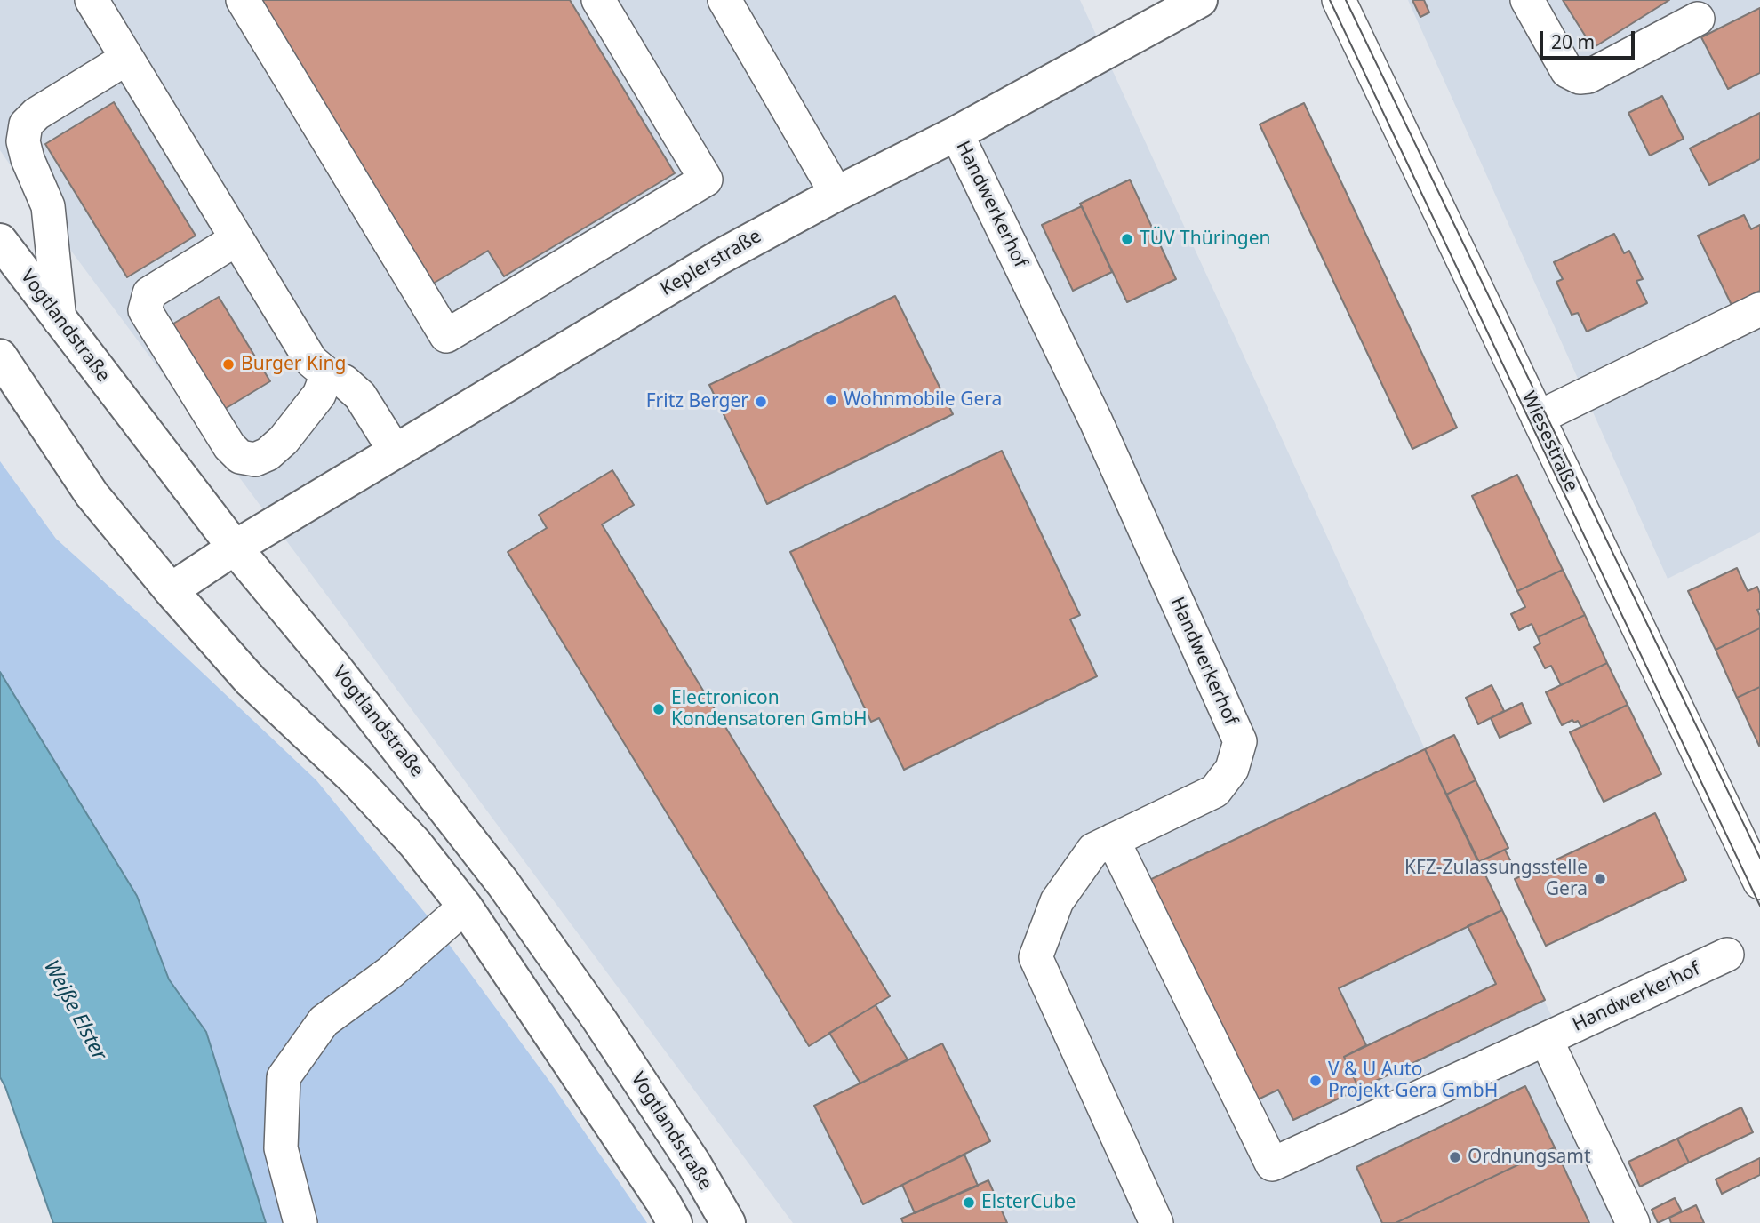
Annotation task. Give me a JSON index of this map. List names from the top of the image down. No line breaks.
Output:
{"streets":{"main road":["Keplerstraße","Vogtlandstraße"],"street":["Handwerkerhof","Wiesestraße"]},"crossings":[["Handwerkerhof","Keplerstraße"],["Keplerstraße","Vogtlandstraße"]],"water":["Weiße Elster"],"places":["TÜV Thüringen","Burger King","Wohnmobile Gera","Fritz Berger","Electronicon Kondensatoren GmbH","KFZ-Zulassungsstelle Gera","V & U Auto Projekt Gera GmbH","Ordnungsamt","ElsterCube"],"scale_bar":"20 m"}
